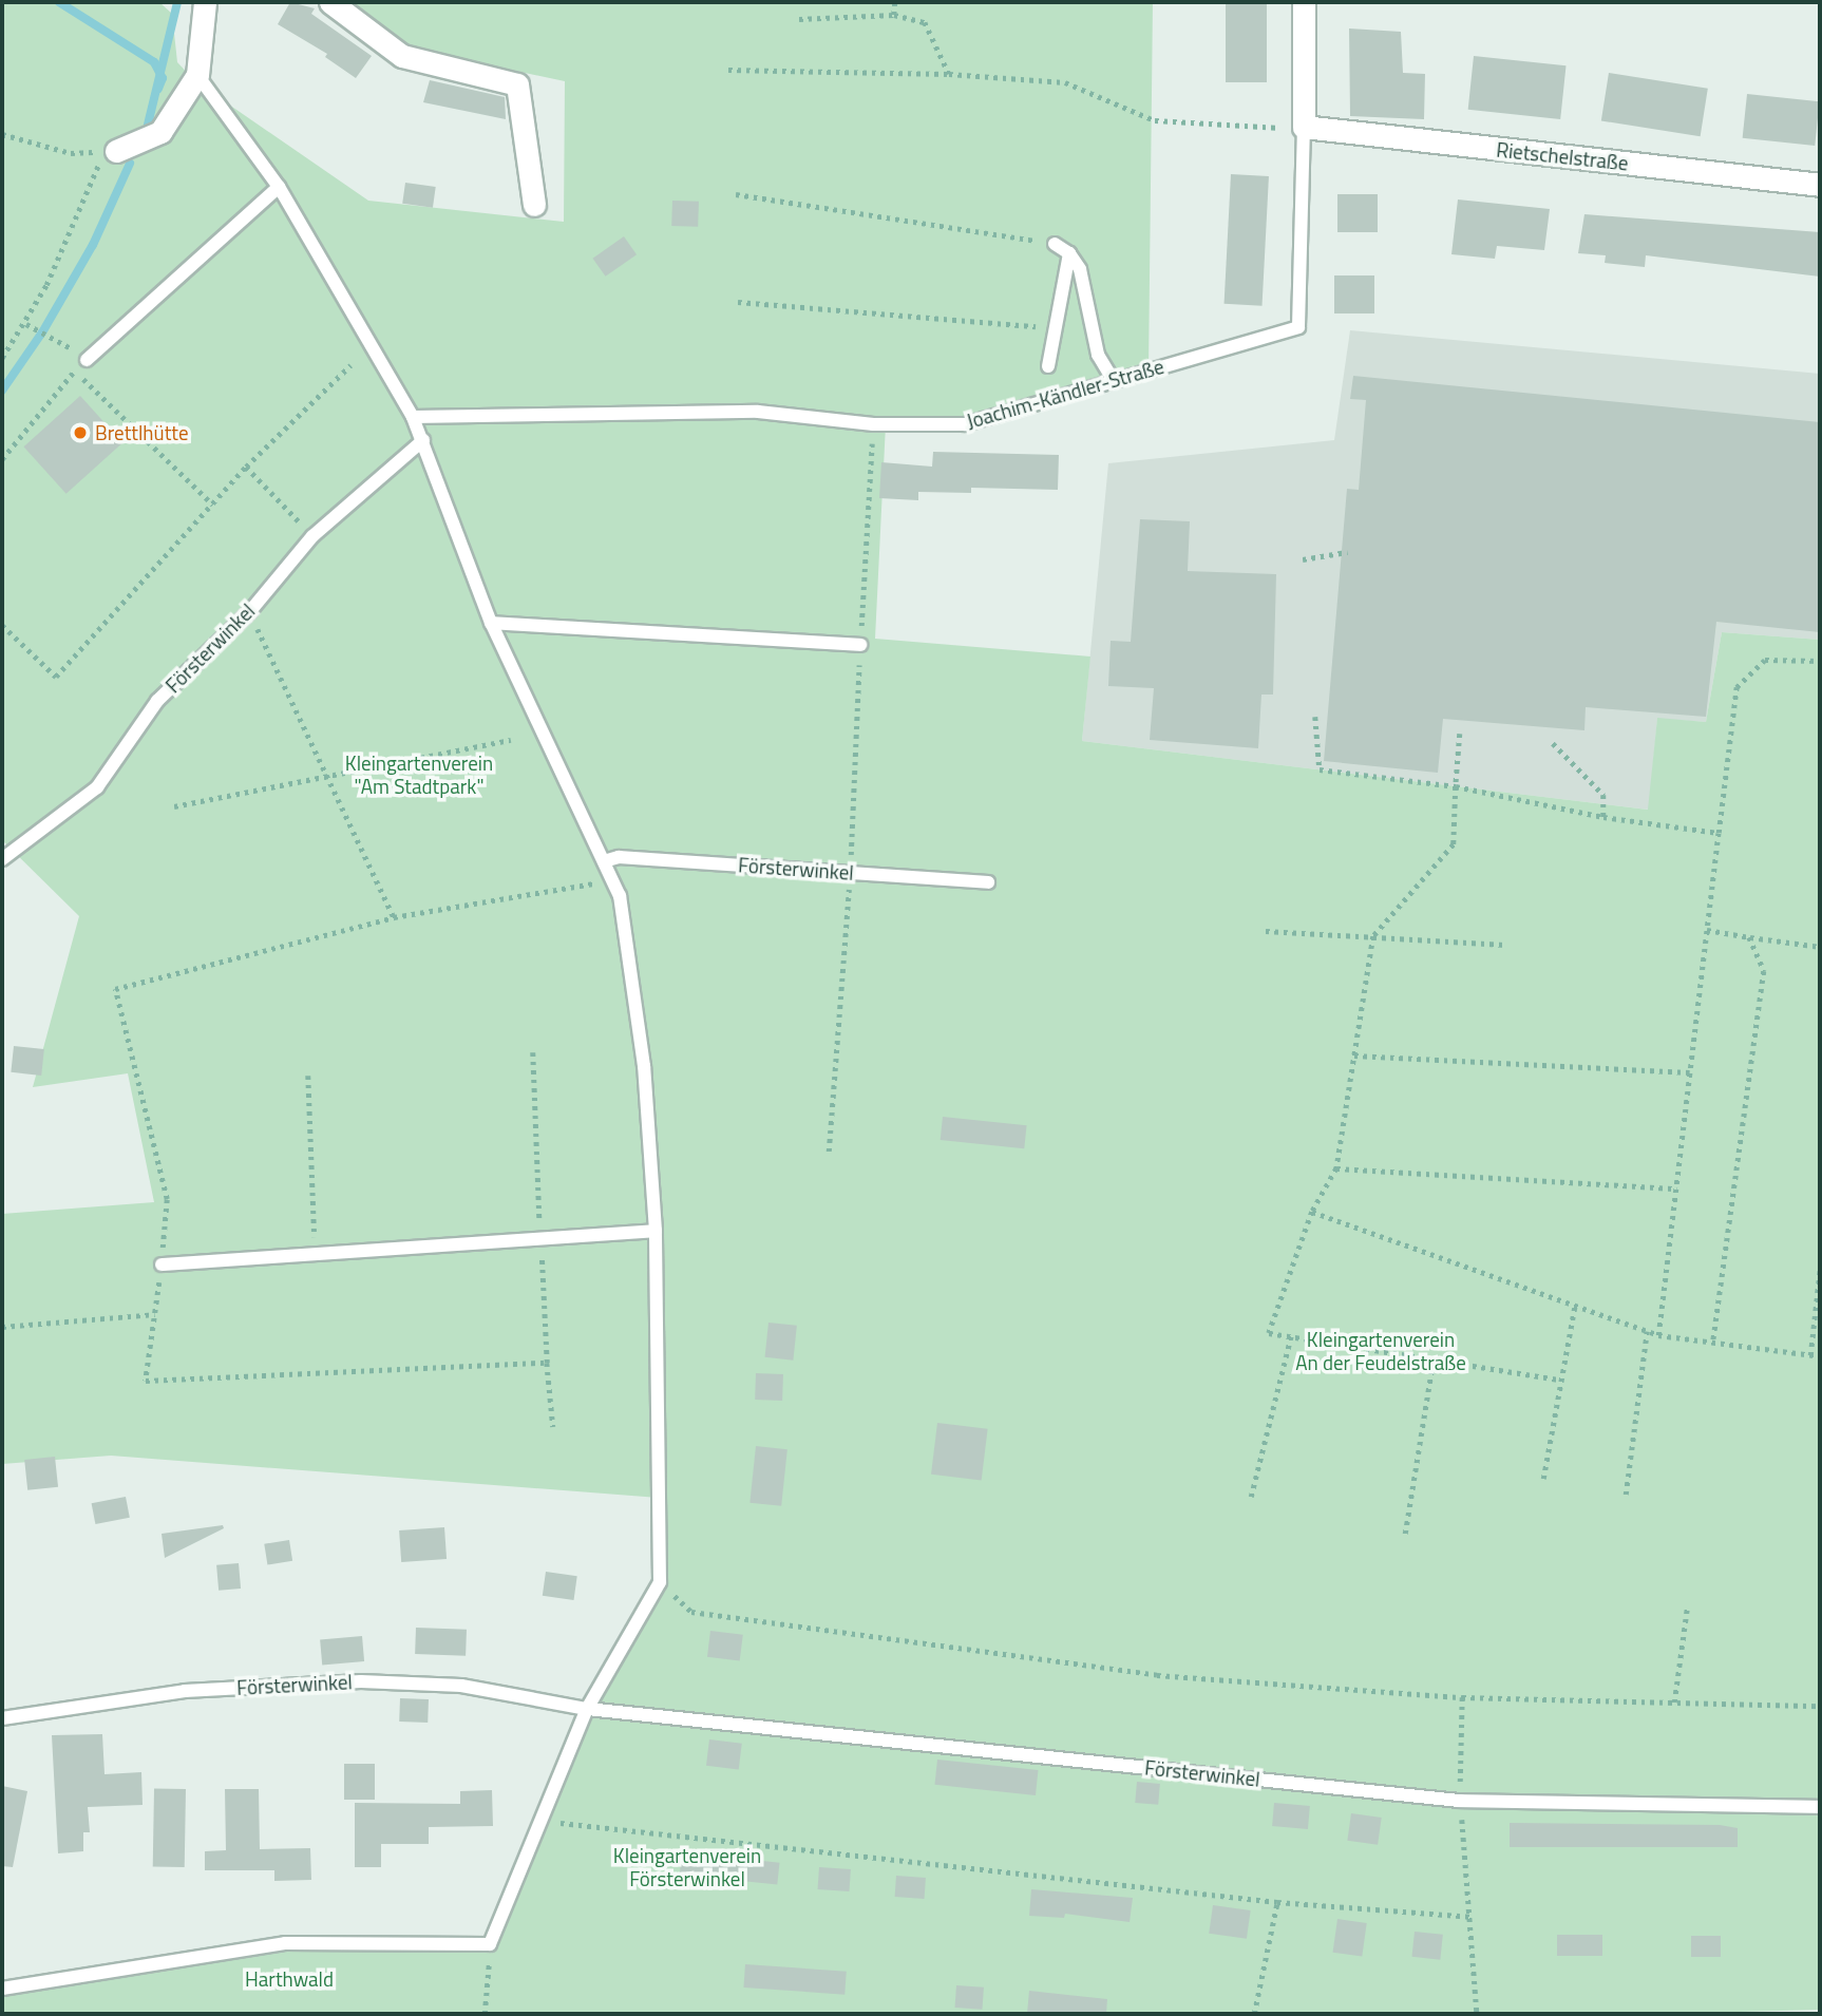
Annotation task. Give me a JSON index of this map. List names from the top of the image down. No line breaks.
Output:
{"streets":{"street":["Rietschelstraße","Joachim-Kändler-Straße"],"lane":["Försterwinkel"]},"crossings":[["Rietschelstraße","Joachim-Kändler-Straße"]],"parks":["Kleingartenverein \"Am Stadtpark\"","Kleingartenverein An der Feudelstraße","Kleingartenverein Försterwinkel","Harthwald"],"places":["Brettlhütte"]}
